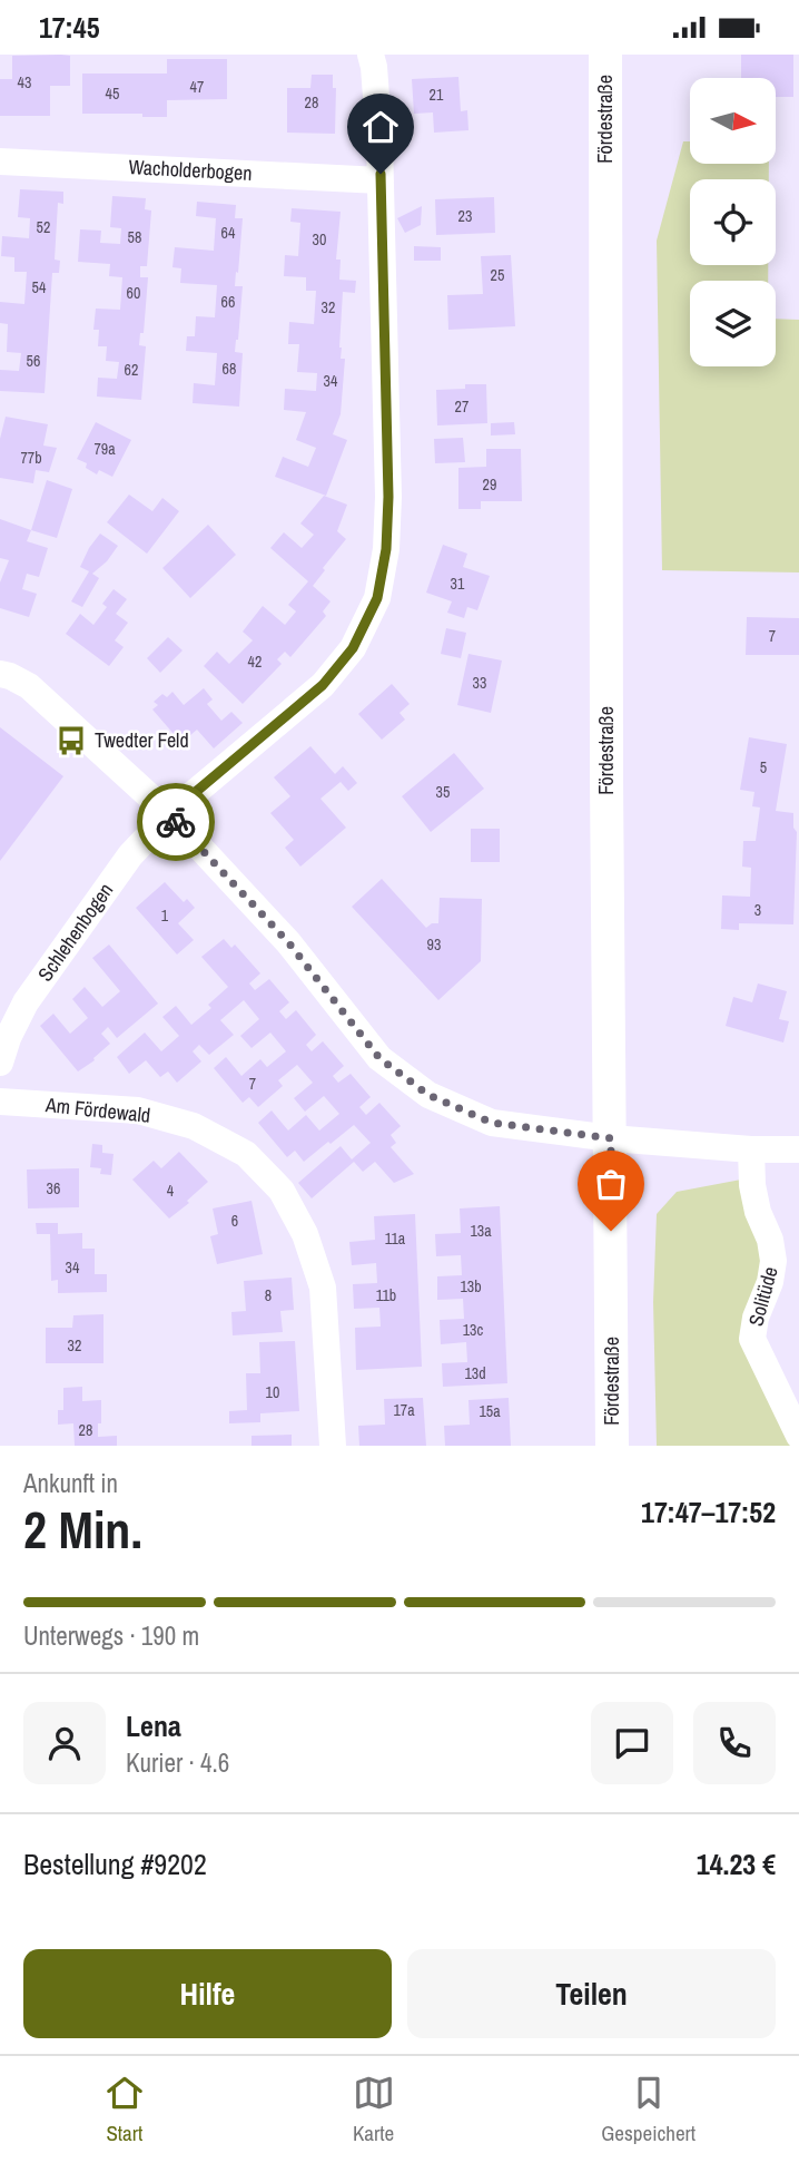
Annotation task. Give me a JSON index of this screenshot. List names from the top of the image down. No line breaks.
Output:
{"streets":{"main road":["Fördestraße"],"street":["Wacholderbogen","Schlehenbogen","Am Fördewald","Solitüde"]},"crossings":[["Wacholderbogen","Schlehenbogen"]],"places":{"bus stop":["Twedter Feld"]},"house_numbers":["43","47","45","21","28","23","52","64","58","30","25","54","60","66","32","56","68","62","34","27","79a","77b","29","31","7","42","33","5","35","3","1","93","7","36","4","6","13a","11a","34","13b","8","11b","13c","32","13d","10","17a","15a","28"],"north":"right","page":{"status":"17:45","heading":["2 Min.","Ankunft in","17:47–17:52"],"panel":["Lena","Kurier · 4.6","Bestellung #9202","14.23 €"],"bar":"Unterwegs · 190 m","buttons":["Hilfe","Teilen"],"tabs":["Start","Karte","Gespeichert"]}}
